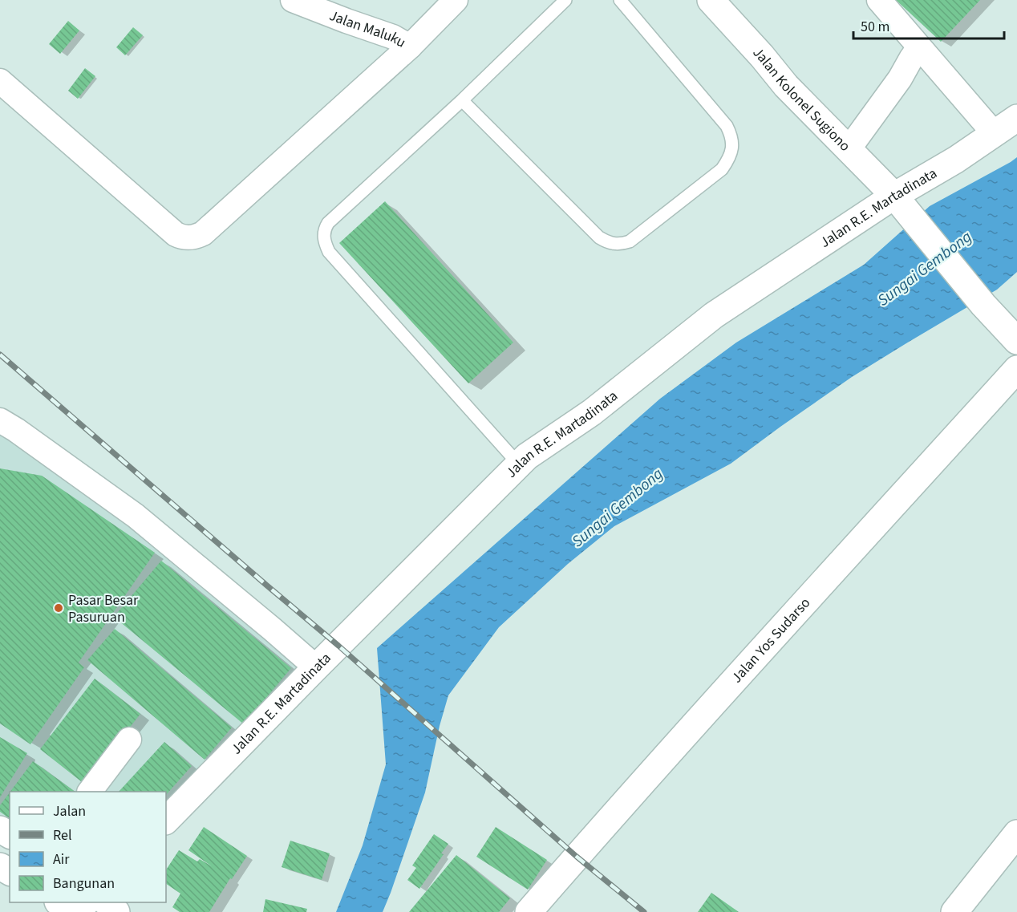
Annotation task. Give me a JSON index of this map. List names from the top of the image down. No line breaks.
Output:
{"streets":{"main road":["Jalan Kolonel Sugiono","Jalan R.E. Martadinata","Jalan Yos Sudarso"],"street":["Jalan Maluku"]},"crossings":[["Jalan Kolonel Sugiono","Jalan R.E. Martadinata"]],"water":["Sungai Gembong"],"places":["Pasar Besar Pasuruan"],"legend":["Jalan","Rel","Air","Bangunan"],"scale_bar":"50 m"}
